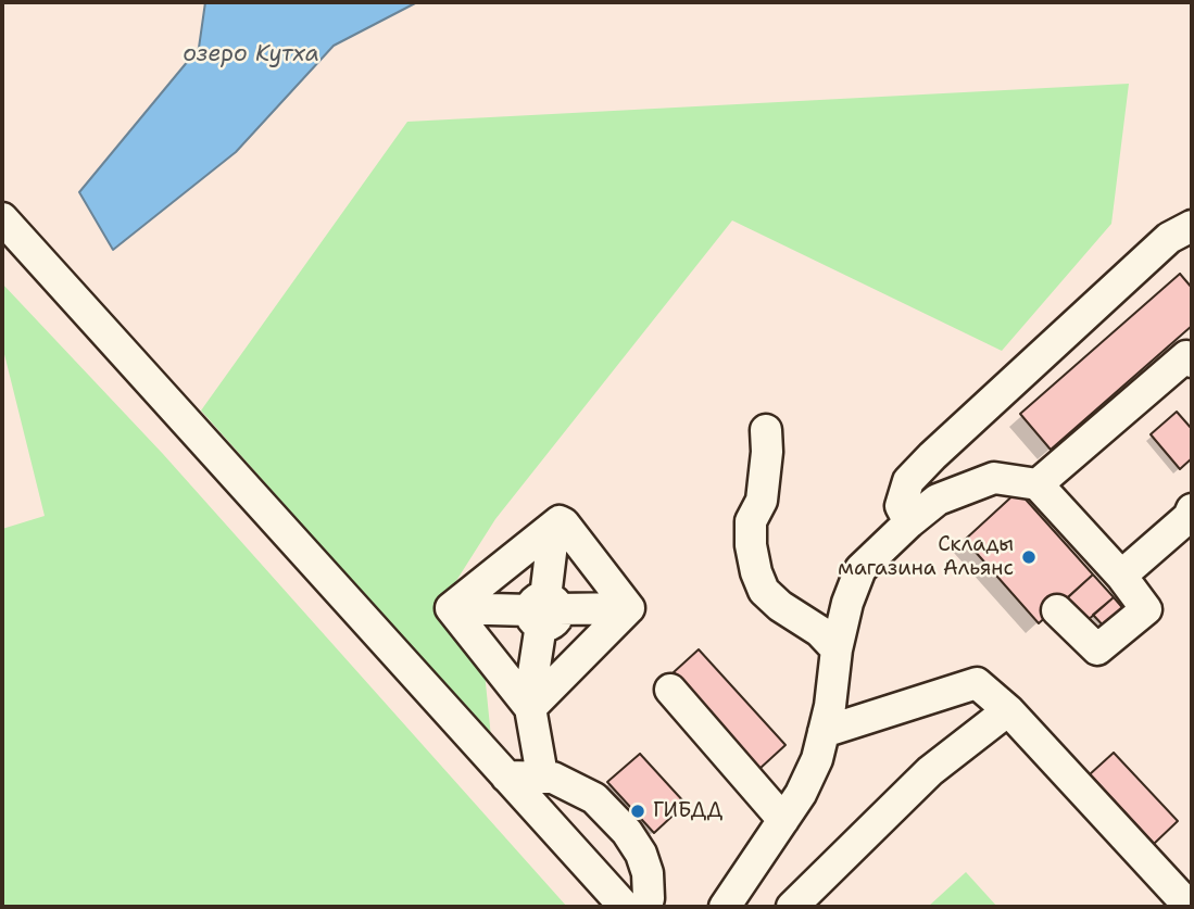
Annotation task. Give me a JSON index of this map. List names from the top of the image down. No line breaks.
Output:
{"water":["озеро Кутха"],"places":["Склады магазина Альянс","ГИБДД"]}
